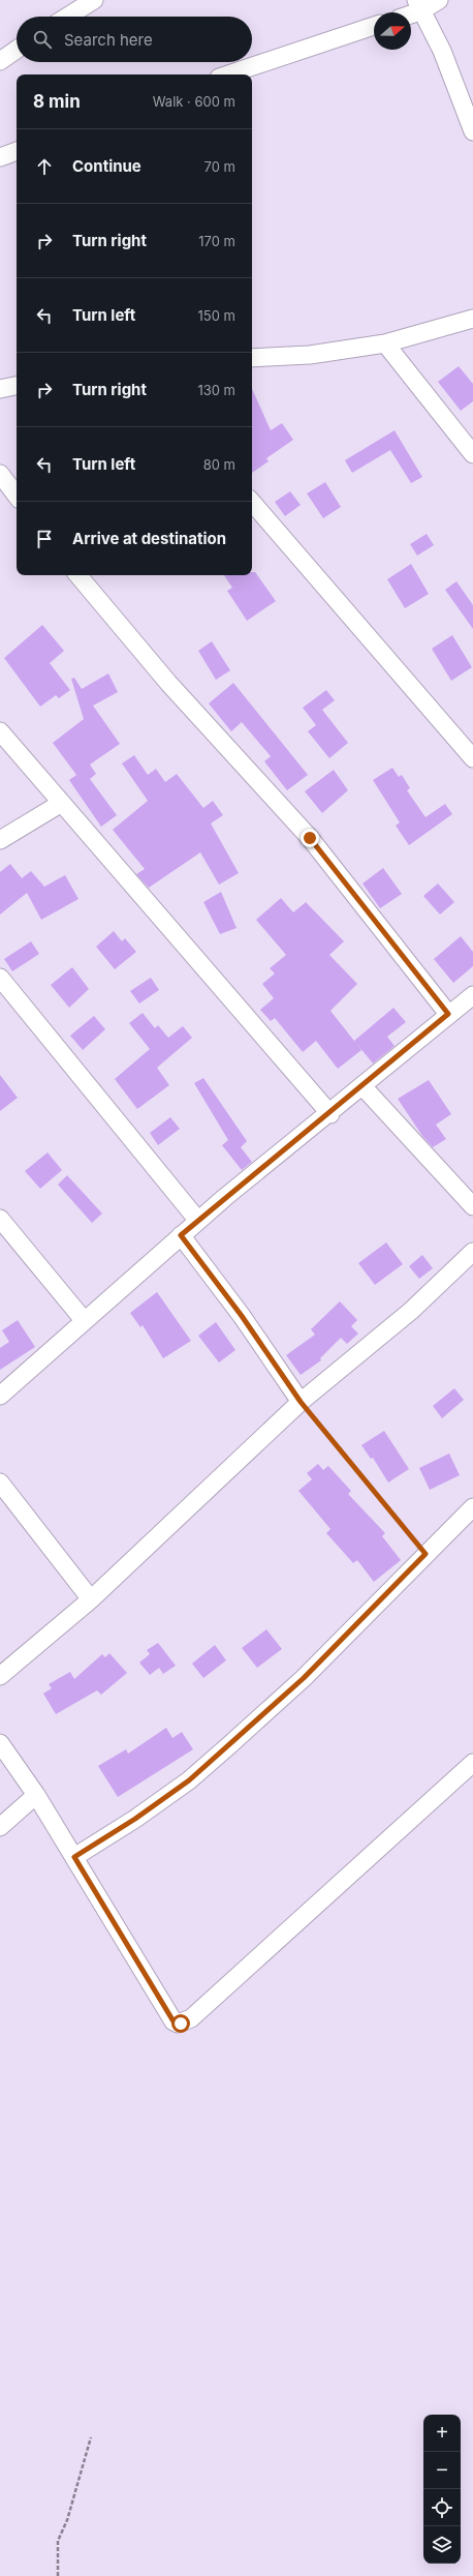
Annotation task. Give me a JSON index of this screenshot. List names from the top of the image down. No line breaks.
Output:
{"north":"right","page":{"search":"Search here","heading":["8 min","Walk · 600 m"],"list":[["Continue","70 m"],["Turn right","170 m"],["Turn left","150 m"],["Turn right","130 m"],["Turn left","80 m"],"Arrive at destination"],"map_buttons":["+","−"]}}
